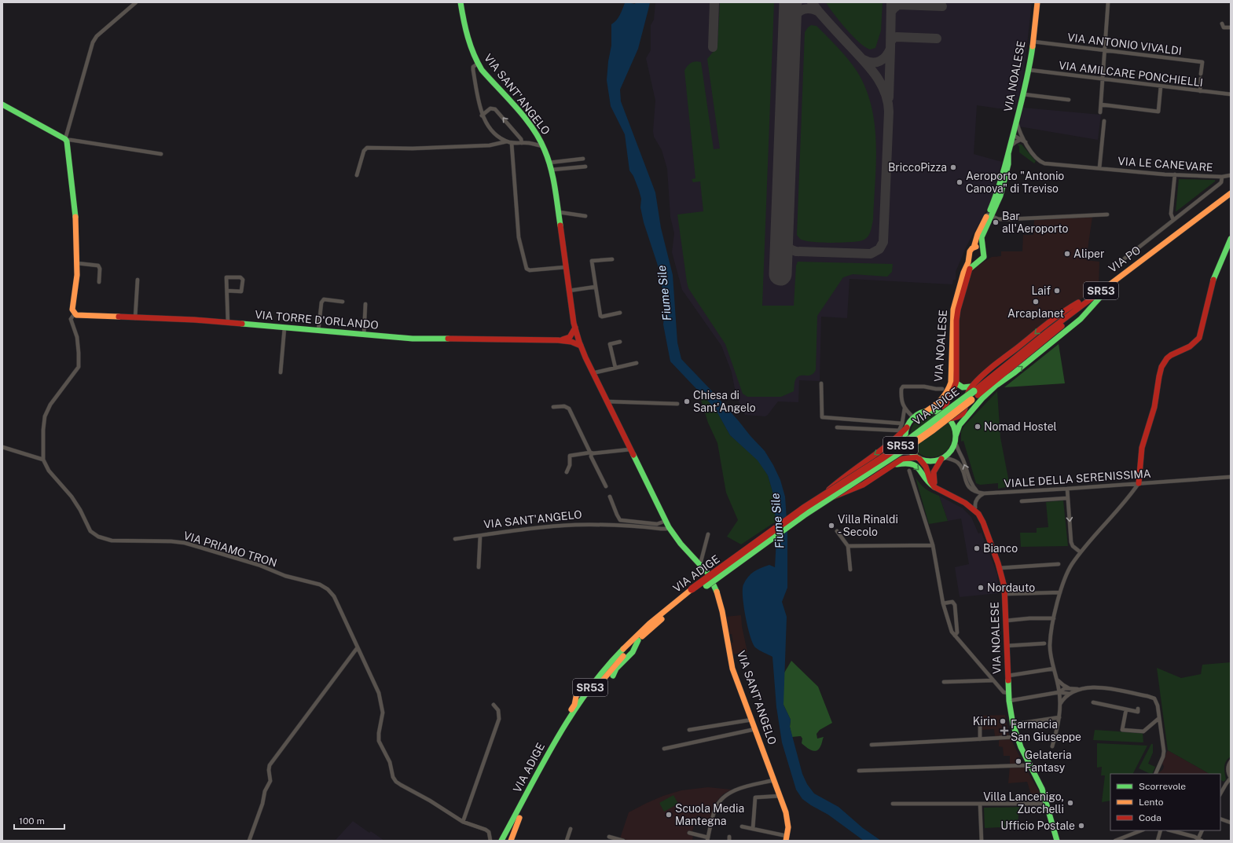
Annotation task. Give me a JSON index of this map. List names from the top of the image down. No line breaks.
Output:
{"streets":{"main road":["VIA NOALESE","VIA SANT'ANGELO","VIA PO","SR53","VIA TORRE D'ORLANDO","VIA ADIGE"],"street":["VIA ANTONIO VIVALDI","VIA AMILCARE PONCHIELLI","VIA LE CANEVARE","VIALE DELLA SERENISSIMA","VIA PRIAMO TRON"]},"crossings":[["VIA ANTONIO VIVALDI","VIA NOALESE"],["VIA AMILCARE PONCHIELLI","VIA NOALESE"],["VIA NOALESE","VIA LE CANEVARE"],["VIA NOALESE","VIALE DELLA SERENISSIMA"],["VIA SANT'ANGELO","VIA TORRE D'ORLANDO"],["VIA PO","VIA ADIGE"]],"water":["Fiume Sile"],"places":{"other":["BriccoPizza","Aeroporto \"Antonio Canova\" di Treviso","Bar all'Aeroporto","Aliper","Laif","Arcaplanet","Chiesa di Sant'Angelo","Nomad Hostel","Villa Rinaldi - Secolo","Bianco","Nordauto","Kirin","Gelateria Fantasy","Villa Lancenigo, Zucchelli","Scuola Media Mantegna","Ufficio Postale"],"health":["Farmacia San Giuseppe"]},"legend":["Scorrevole","Lento","Coda"],"scale_bar":"100 m"}
